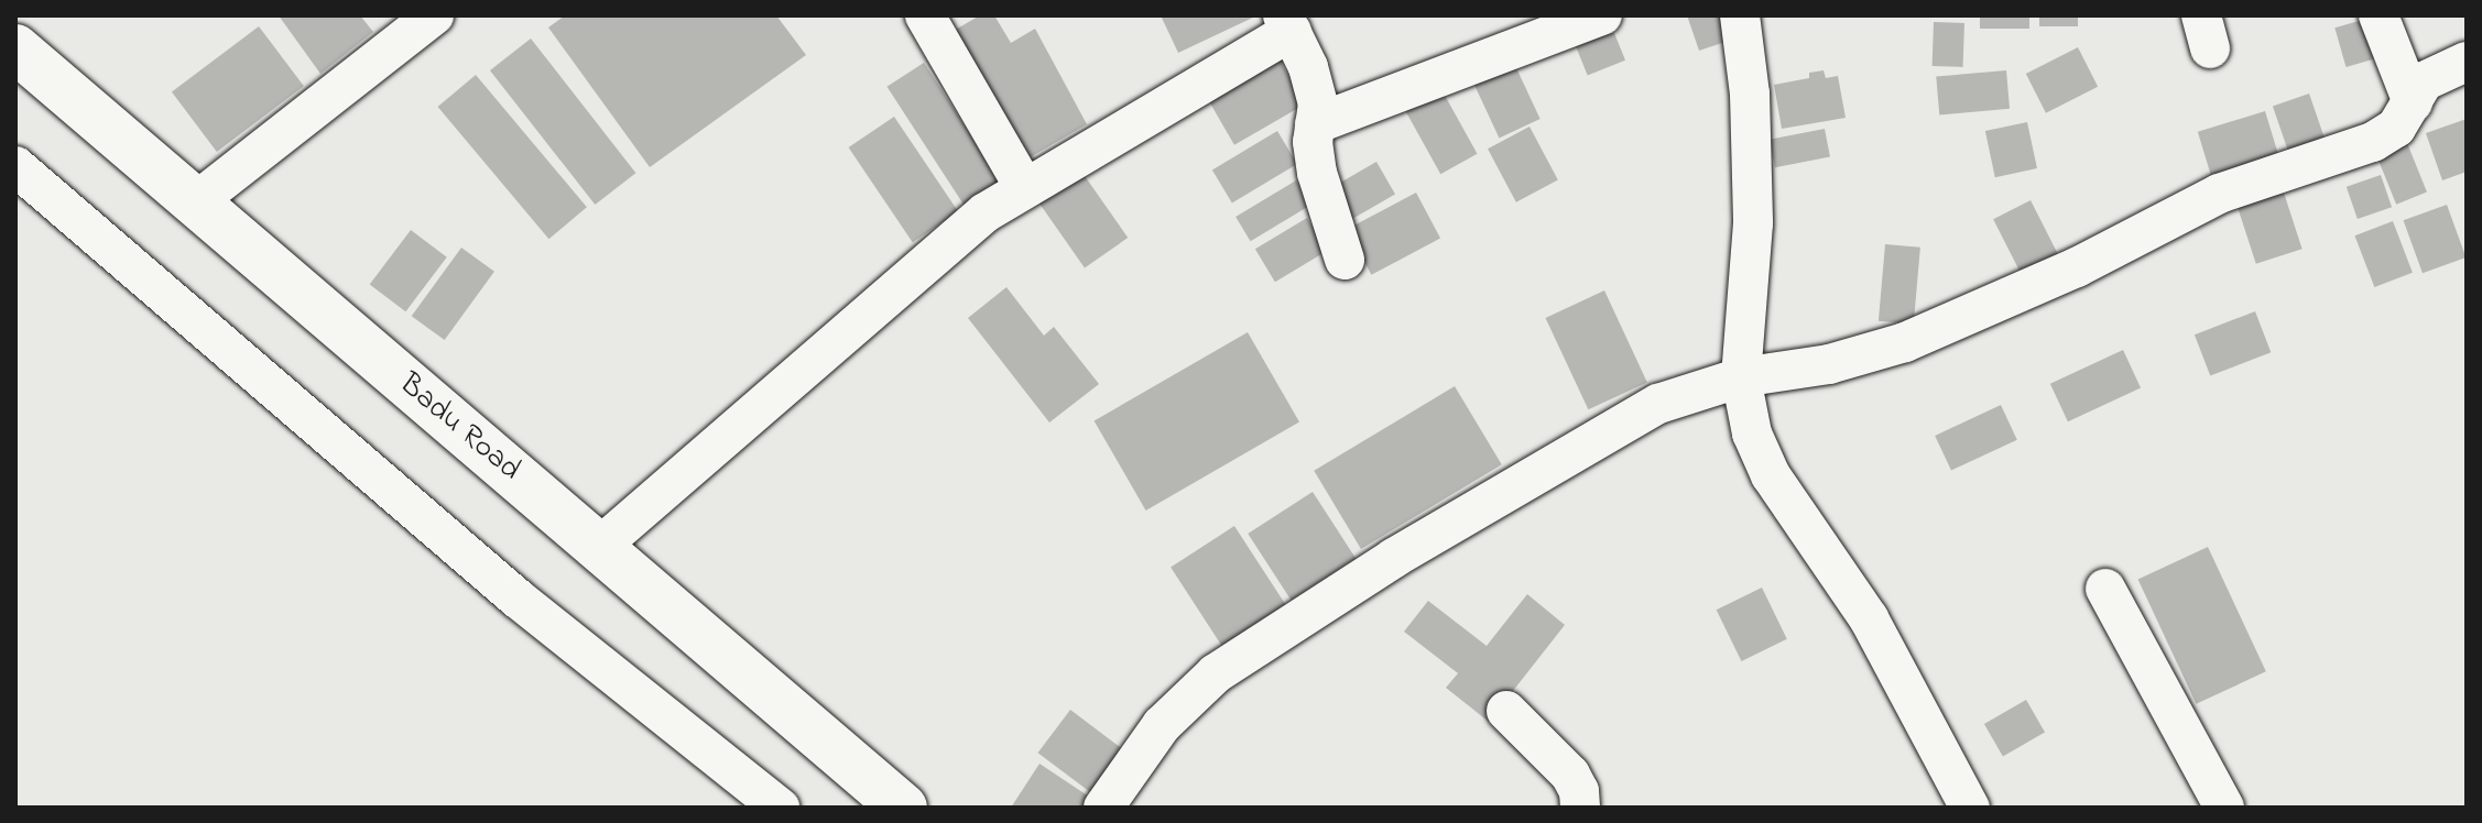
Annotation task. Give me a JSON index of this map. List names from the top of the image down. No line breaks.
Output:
{"streets":{"main road":["Badu Road"]}}
